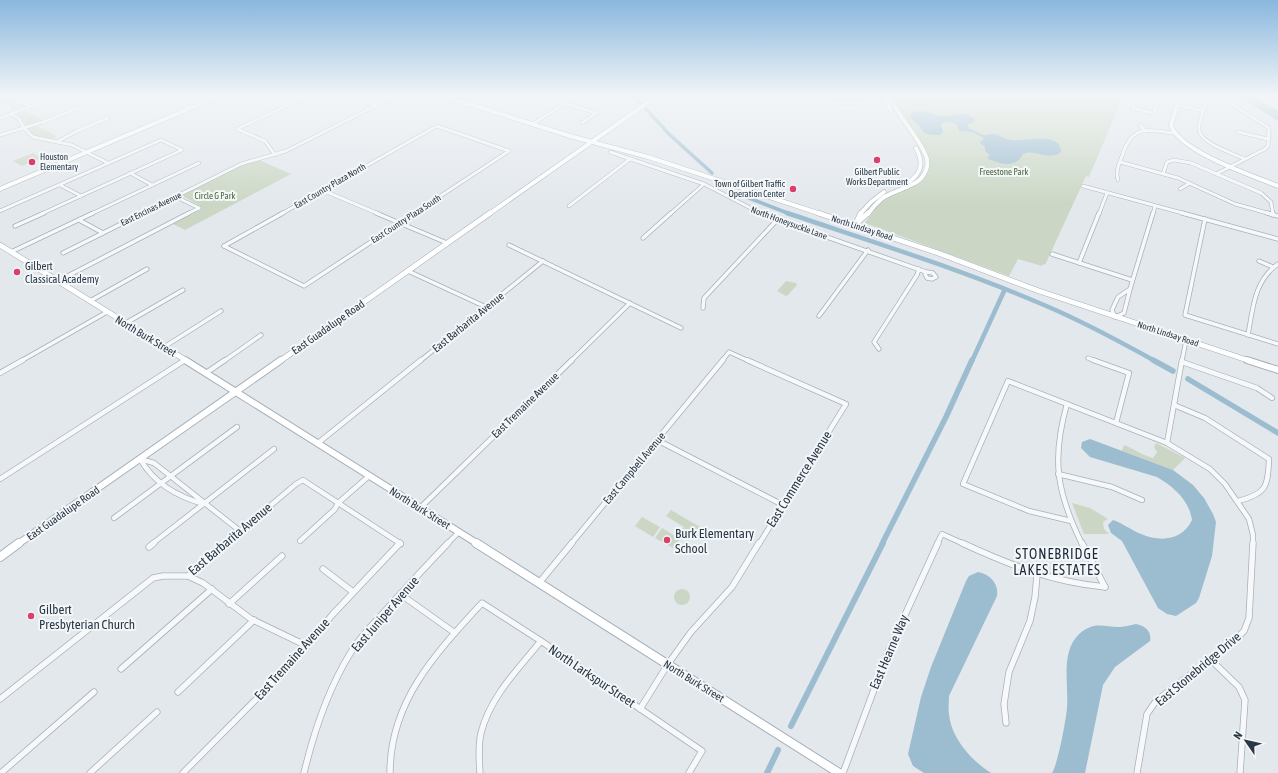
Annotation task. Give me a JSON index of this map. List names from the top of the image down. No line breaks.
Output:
{"streets":{"street":["East Country Plaza North","East Encinas Avenue","East Country Plaza South","North Honeysuckle Lane","North Lindsay Road","East Barbarita Avenue","East Guadalupe Road","North Burk Street","East Tremaine Avenue","East Campbell Avenue","East Commerce Avenue","East Juniper Avenue","East Hearne Way","East Stonebridge Drive","North Larkspur Street"]},"crossings":[["East Country Plaza North","East Country Plaza South"],["North Lindsay Road","East Guadalupe Road"],["East Barbarita Avenue","North Burk Street"],["East Barbarita Avenue","East Tremaine Avenue"],["East Guadalupe Road","North Burk Street"],["North Burk Street","East Tremaine Avenue"],["North Burk Street","East Campbell Avenue"],["North Burk Street","East Commerce Avenue"],["North Burk Street","East Juniper Avenue"],["East Campbell Avenue","East Commerce Avenue"],["East Commerce Avenue","North Larkspur Street"]],"districts":["STONEBRIDGE LAKES ESTATES"],"parks":["Freestone Park","Circle G Park"],"places":["Gilbert Public Works Department","Houston Elementary","Town of Gilbert Traffic Operation Center","Gilbert Classical Academy","Burk Elementary School","Gilbert Presbyterian Church"],"north":"top left"}
